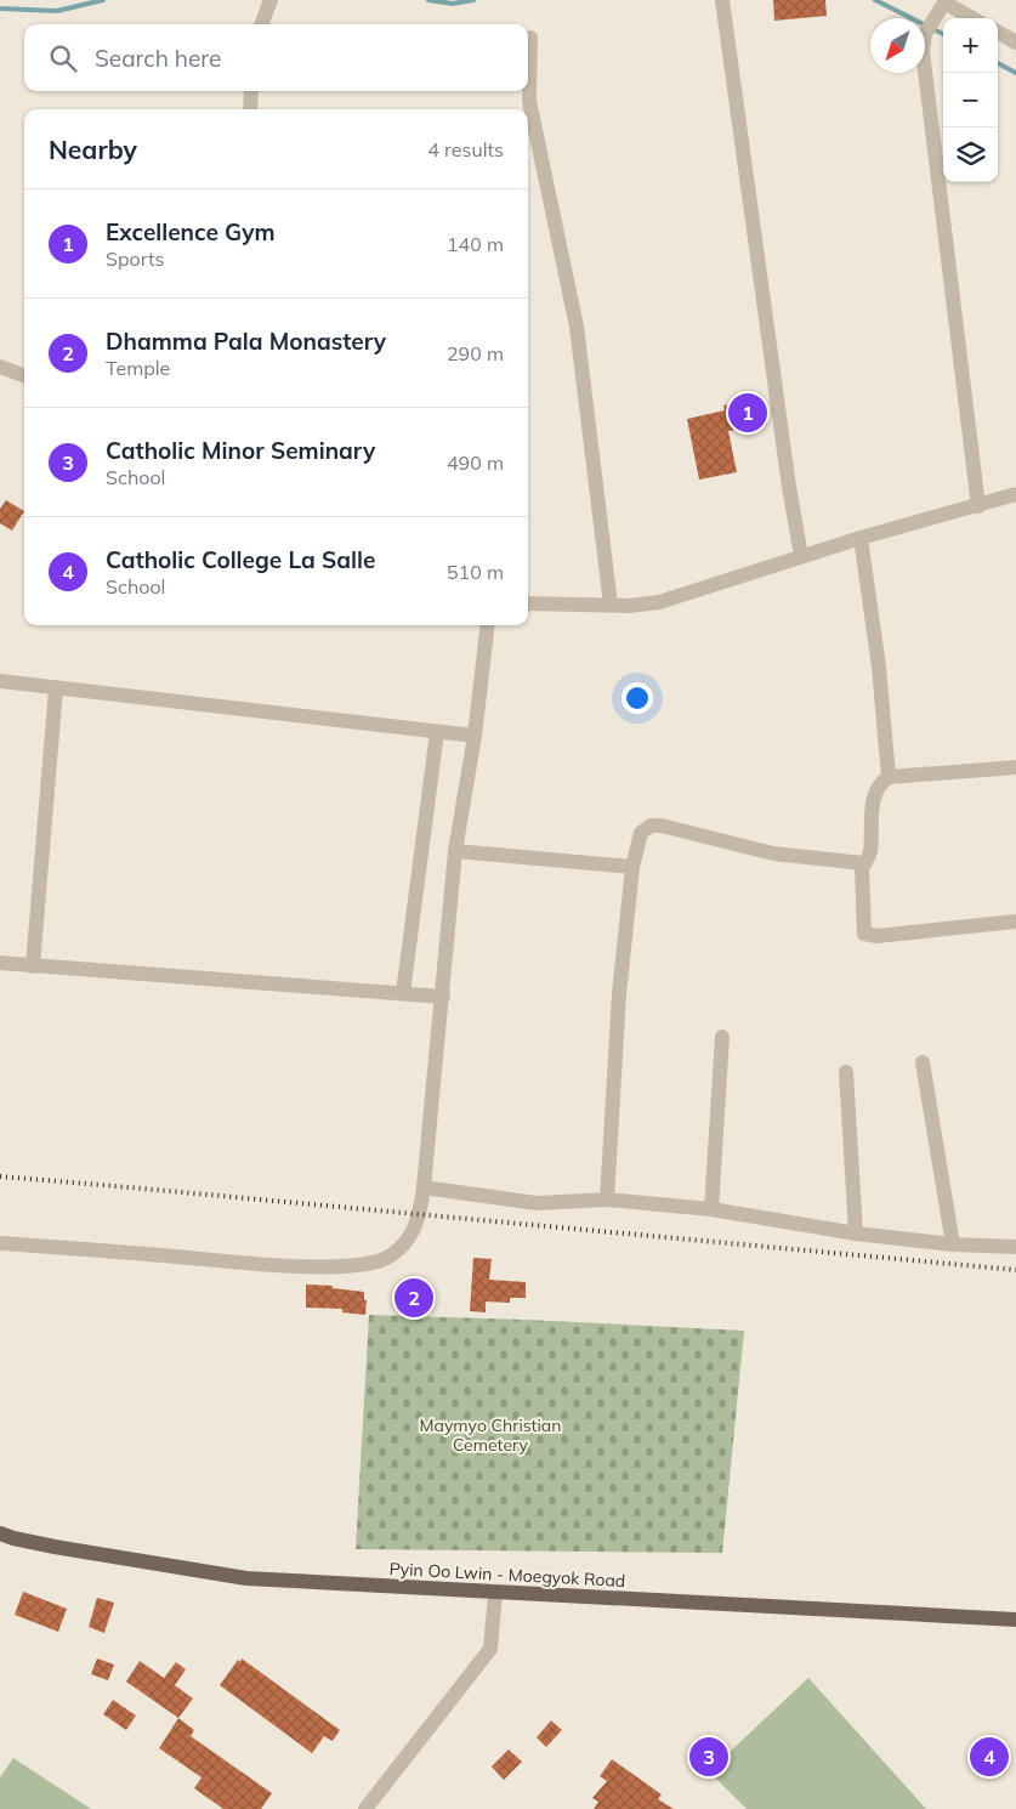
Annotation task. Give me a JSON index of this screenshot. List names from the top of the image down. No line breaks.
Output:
{"streets":{"main road":["Pyin Oo Lwin - Moegyok Road"]},"parks":["Maymyo Christian Cemetery"],"north":"bottom left","page":{"map_buttons":["+","−"],"search":"Search here","heading":["Nearby","4 results"],"list":[{"mark":"1","name":"Excellence Gym","note":"Sports","value":"140 m"},{"mark":"2","name":"Dhamma Pala Monastery","note":"Temple","value":"290 m"},{"mark":"3","name":"Catholic Minor Seminary","note":"School","value":"490 m"},{"mark":"4","name":"Catholic College La Salle","note":"School","value":"510 m"}],"pins":["1","2","3","4"]}}
